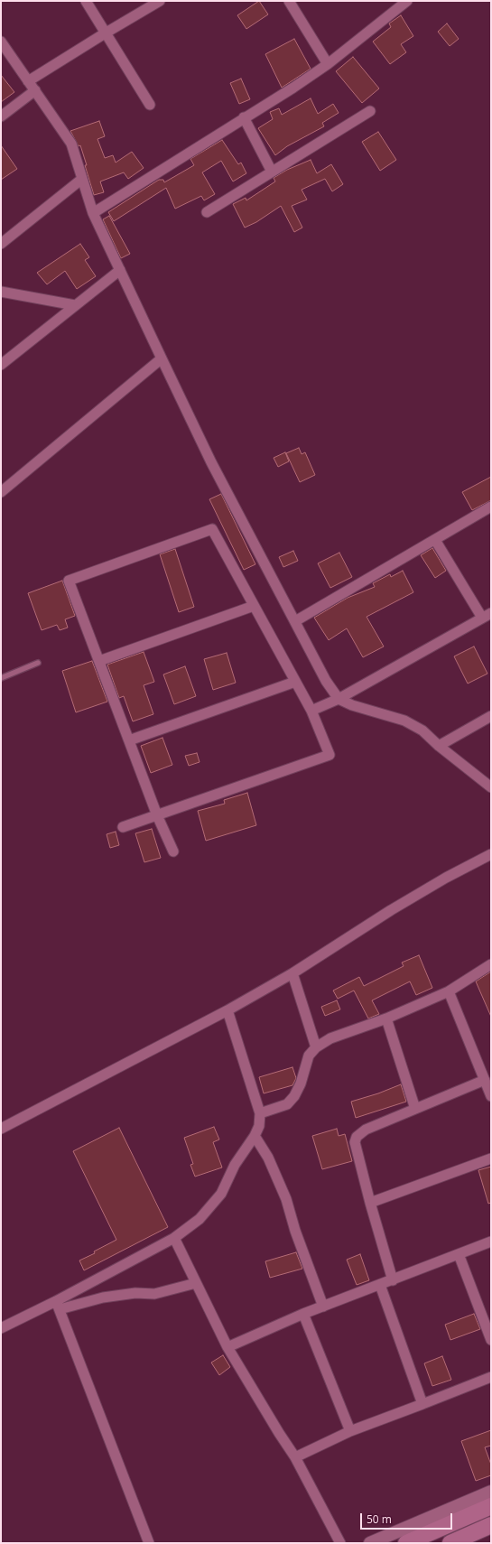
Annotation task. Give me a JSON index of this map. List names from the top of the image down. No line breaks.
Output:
{"scale_bar":"50 m"}
